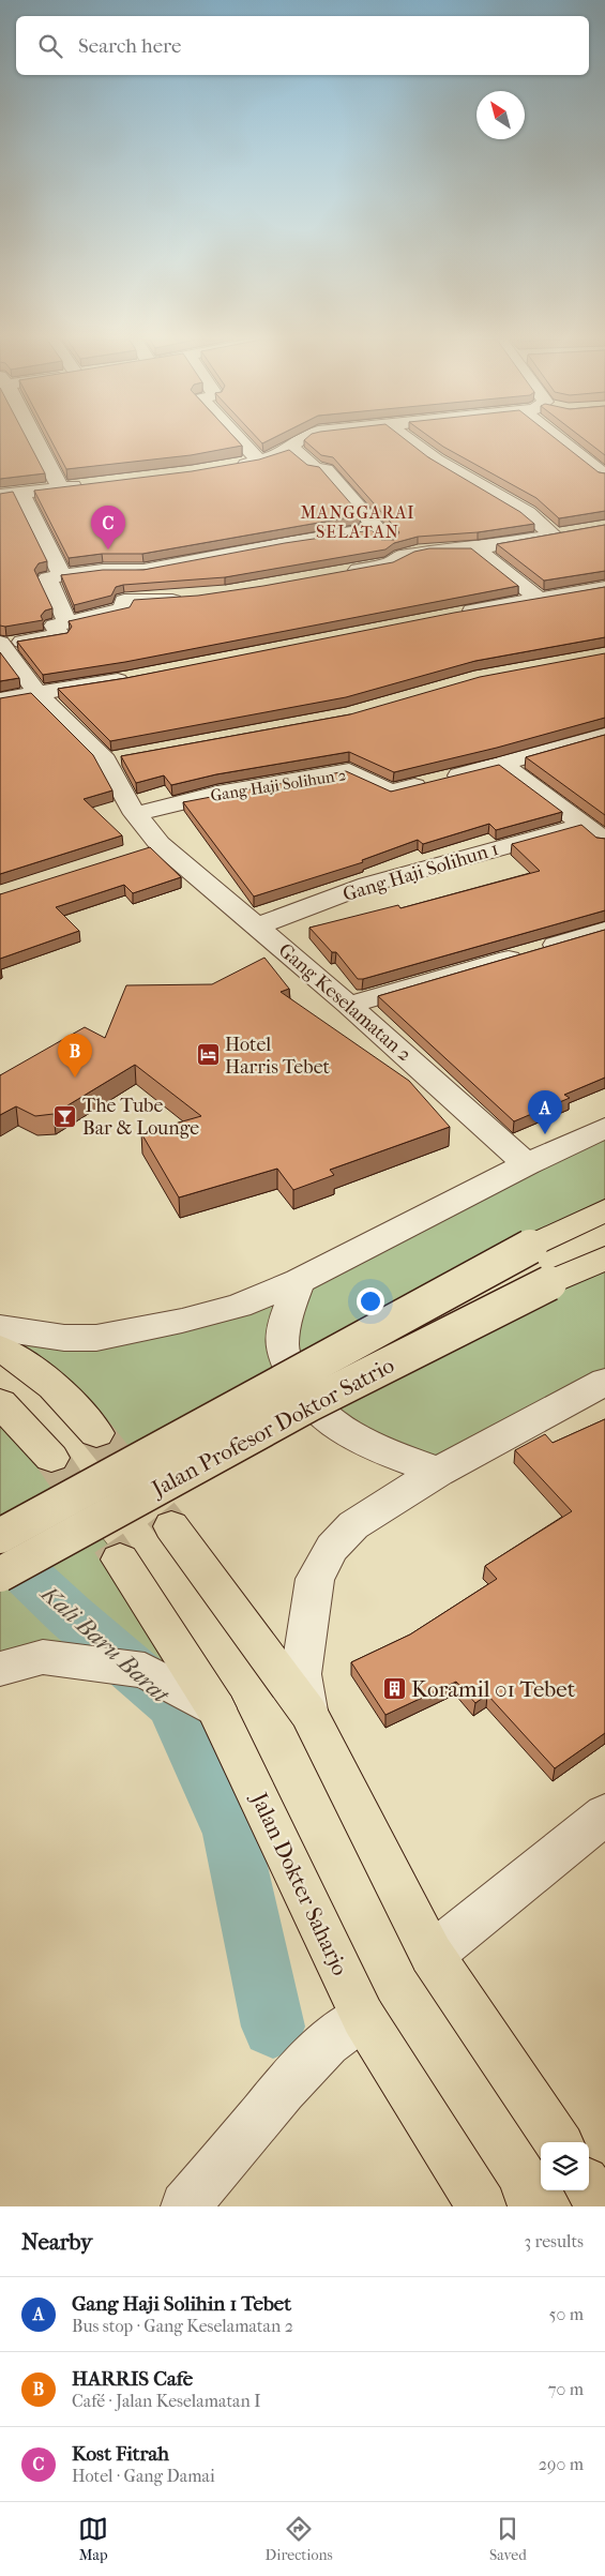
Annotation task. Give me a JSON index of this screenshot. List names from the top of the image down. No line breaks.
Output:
{"streets":{"main road":["Jalan Profesor Doktor Satrio","Jalan Dokter Saharjo"],"street":["Gang Haji Solihun 2","Gang Haji Solihun 1","Gang Keselamatan 2"]},"crossings":[["Gang Haji Solihun 2","Gang Keselamatan 2"],["Gang Haji Solihun 1","Gang Keselamatan 2"]],"districts":["MANGGARAI SELATAN"],"water":["Kali Baru Barat"],"places":{"hotel":["Hotel Harris Tebet"],"bar":["The Tube Bar & Lounge"],"building":["Koramil 01 Tebet"]},"north":"top left","page":{"search":"Search here","pins":["C","B","A"],"heading":["Nearby","3 results"],"list":[{"mark":"A","name":"Gang Haji Solihin 1 Tebet","note":"Bus stop · Gang Keselamatan 2","value":"50 m"},{"mark":"B","name":"HARRIS Cafe","note":"Café · Jalan Keselamatan I","value":"70 m"},{"mark":"C","name":"Kost Fitrah","note":"Hotel · Gang Damai","value":"290 m"}],"nav":["Map","Directions","Saved"]}}
